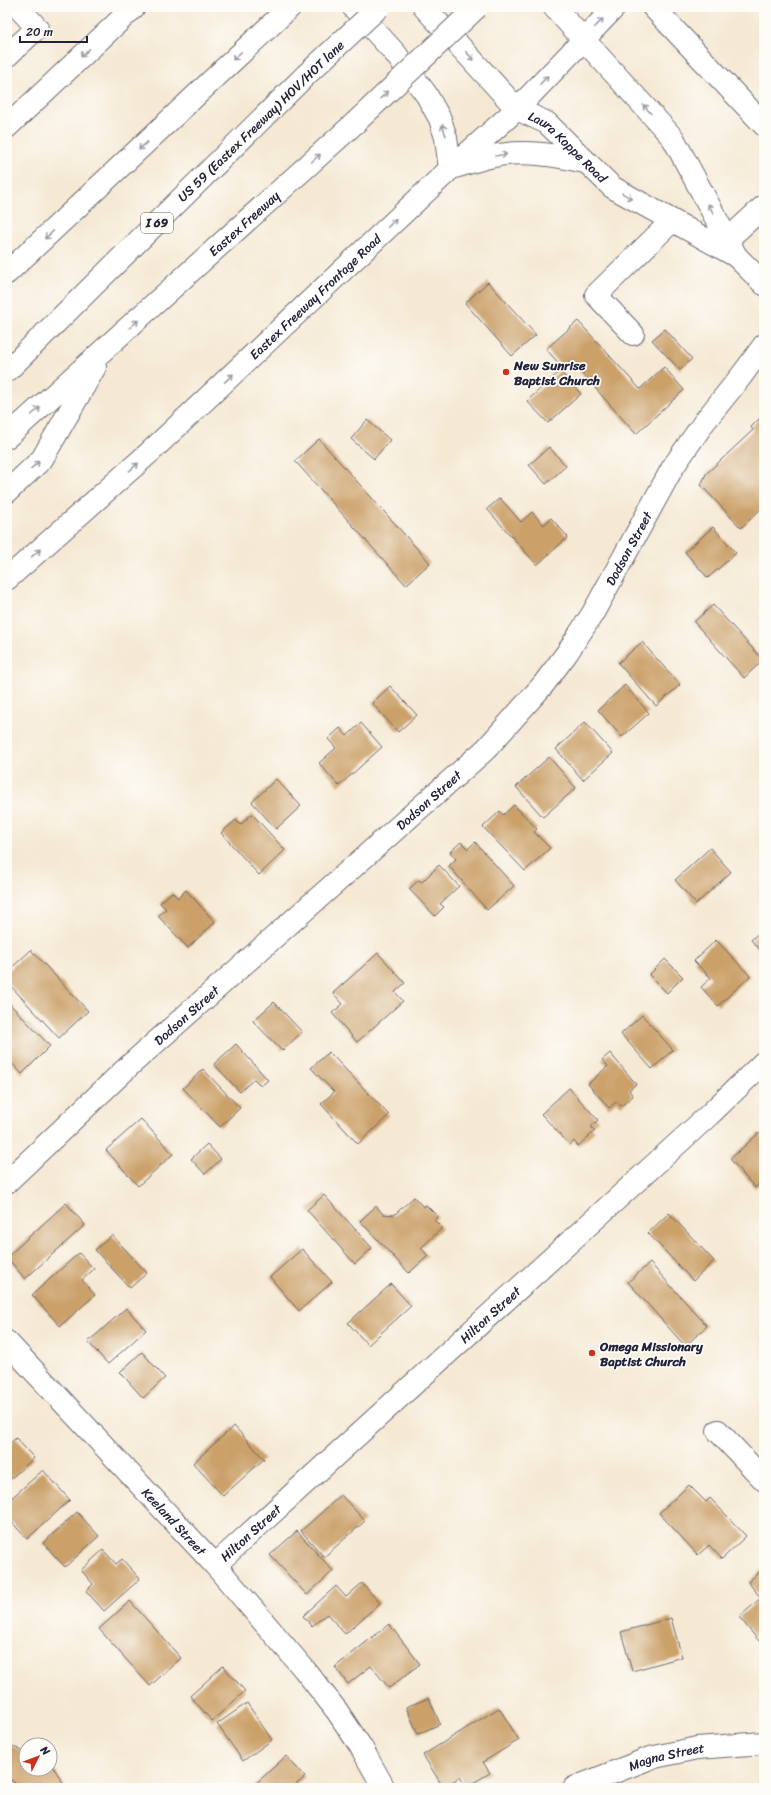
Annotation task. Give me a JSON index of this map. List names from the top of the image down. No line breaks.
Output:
{"streets":{"main road":["US 59 (Eastex Freeway) HOV/HOT lane","Laura Koppe Road","I 69","Eastex Freeway","Eastex Freeway Frontage Road","Dodson Street","Hilton Street","Keeland Street","Magna Street"]},"crossings":[["Laura Koppe Road","Eastex Freeway Frontage Road"],["Hilton Street","Keeland Street"]],"one_way":["Eastex Freeway Frontage Road"],"places":["New Sunrise Baptist Church","Omega Missionary Baptist Church"],"scale_bar":"20 m","north":"top right"}
